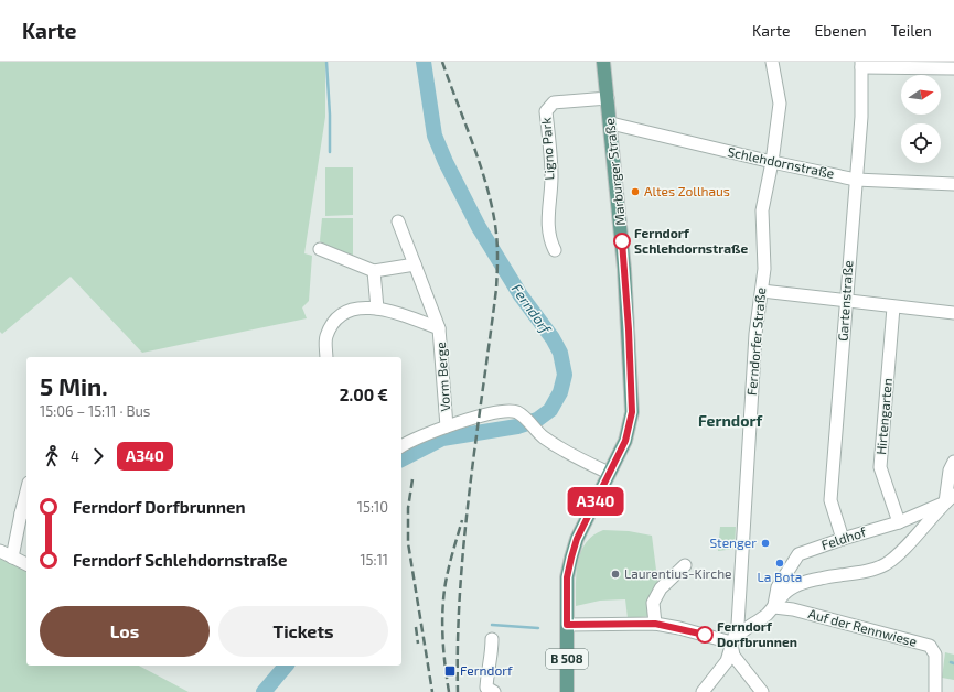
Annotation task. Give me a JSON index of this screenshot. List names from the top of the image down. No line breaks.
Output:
{"streets":{"main road":["Marburger Straße","B 508"],"street":["Ligno Park","Schlehdornstraße","Gartenstraße","Ferndorfer Straße","Vorm Berge","Hirtengarten","Feldhof","Auf der Rennwiese"]},"crossings":[["Ligno Park","Marburger Straße"],["Schlehdornstraße","Marburger Straße"],["Schlehdornstraße","Gartenstraße"],["Schlehdornstraße","Ferndorfer Straße"],["Marburger Straße","Vorm Berge"],["Gartenstraße","Feldhof"],["Hirtengarten","Feldhof"],["Feldhof","Auf der Rennwiese"]],"districts":["Ferndorf"],"water":["Ferndorf"],"places":{"other":["Altes Zollhaus","Ferndorf Schlehdornstraße","Stenger","La Bota","Laurentius-Kirche","Ferndorf Dorfbrunnen"],"transit":["Ferndorf"]},"lines":["bus line A340"],"north":"right","page":{"header":"Karte","nav":["Karte","Ebenen","Teilen"],"on_map":"A340","heading":["5 Min.","15:06 – 15:11 · Bus","2.00 €"],"legs":["4","A340"],"list":[{"name":"Ferndorf Dorfbrunnen","value":"15:10"},{"name":"Ferndorf Schlehdornstraße","value":"15:11"}],"buttons":["Los","Tickets"]}}
